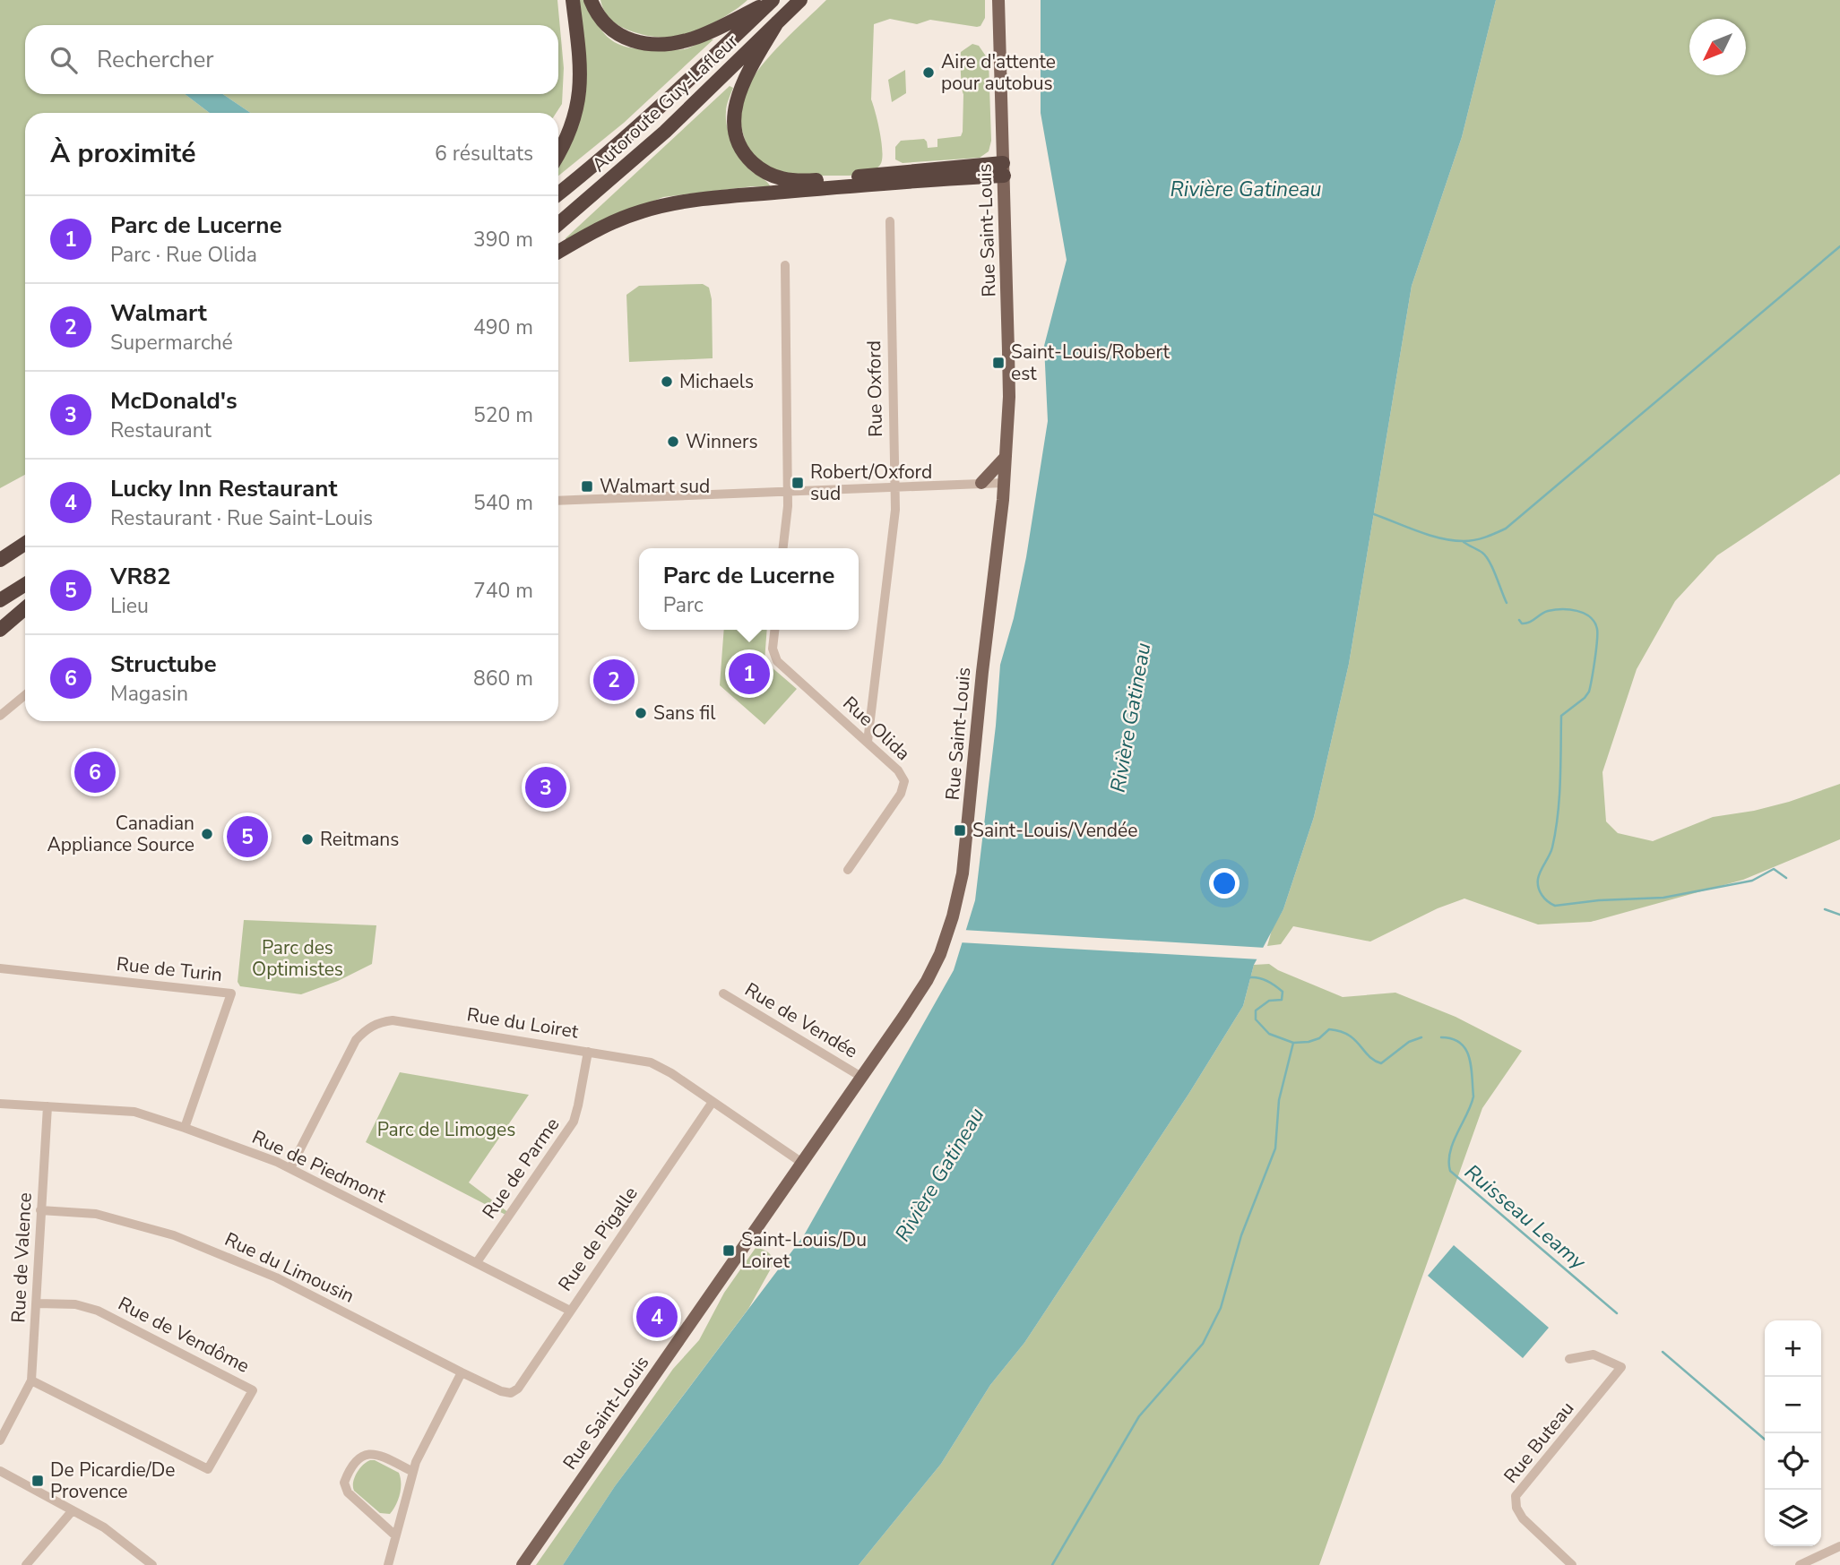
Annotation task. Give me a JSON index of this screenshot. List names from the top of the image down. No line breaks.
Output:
{"streets":{"highway":["Autoroute Guy-Lafleur"],"main road":["Rue Saint-Louis"],"street":["Rue Oxford","Rue Olida","Rue de Turin","Rue de Vendée","Rue du Loiret","Rue de Piedmont","Rue de Parme","Rue de Pigalle","Rue de Valence","Rue du Limousin","Rue de Vendôme","Rue Buteau"]},"crossings":[["Rue Saint-Louis","Rue de Vendée"],["Rue Saint-Louis","Rue du Loiret"],["Rue Oxford","Rue Olida"],["Rue de Turin","Rue de Piedmont"],["Rue du Loiret","Rue de Piedmont"],["Rue du Loiret","Rue de Parme"],["Rue du Loiret","Rue de Pigalle"],["Rue de Piedmont","Rue de Parme"],["Rue de Piedmont","Rue de Pigalle"],["Rue de Piedmont","Rue de Valence"],["Rue de Pigalle","Rue du Limousin"],["Rue de Valence","Rue du Limousin"],["Rue de Valence","Rue de Vendôme"]],"water":["Rivière Gatineau","Ruisseau Leamy"],"parks":["Parc des Optimistes","Parc de Limoges"],"places":{"other":["Aire d'attente pour autobus","Michaels","Winners","Sans fil","Canadian Appliance Source","Reitmans"],"transit":["Saint-Louis/Robert est","Robert/Oxford sud","Walmart sud","Saint-Louis/Vendée","Saint-Louis/Du Loiret","De Picardie/De Provence"]},"north":"bottom left","page":{"search":"Rechercher","heading":["À proximité","6 résultats"],"list":[{"mark":"1","name":"Parc de Lucerne","note":"Parc · Rue Olida","value":"390 m"},{"mark":"2","name":"Walmart","note":"Supermarché","value":"490 m"},{"mark":"3","name":"McDonald's","note":"Restaurant","value":"520 m"},{"mark":"4","name":"Lucky Inn Restaurant","note":"Restaurant · Rue Saint-Louis","value":"540 m"},{"mark":"5","name":"VR82","note":"Lieu","value":"740 m"},{"mark":"6","name":"Structube","note":"Magasin","value":"860 m"}],"popup":["Parc de Lucerne","Parc"],"pins":["1","2","6","3","5","4"],"map_buttons":["+","−"]}}
